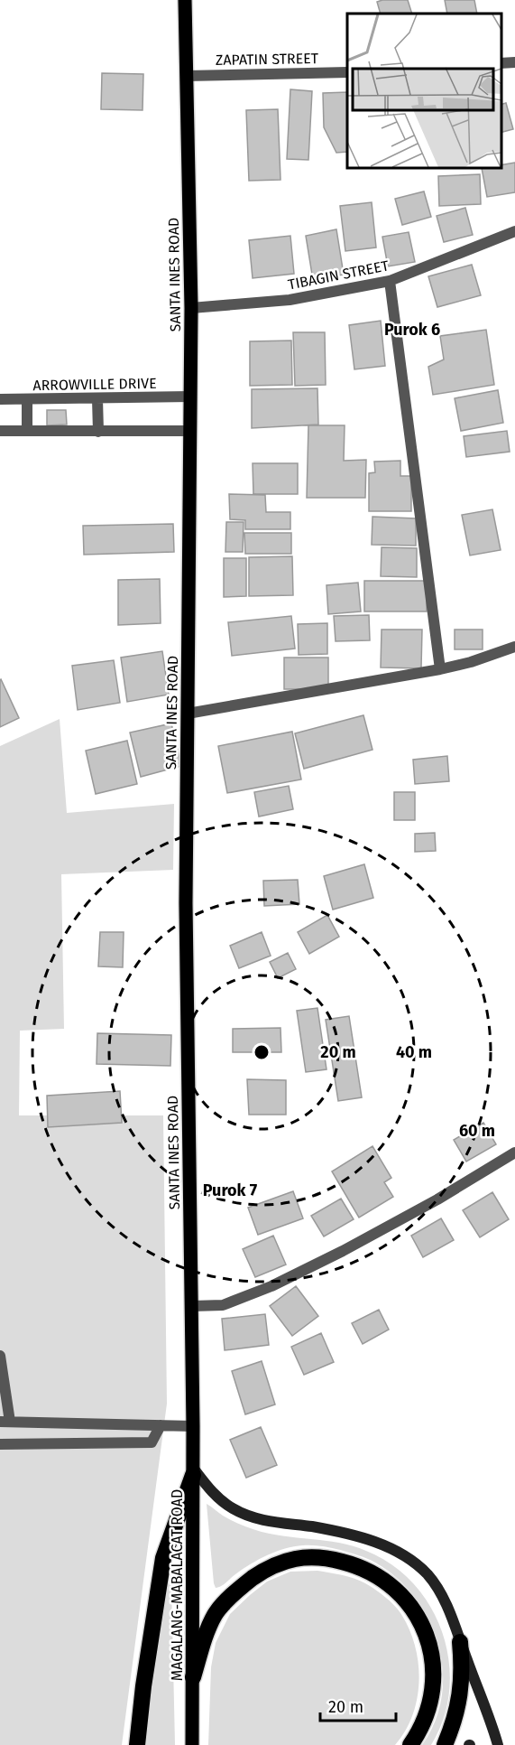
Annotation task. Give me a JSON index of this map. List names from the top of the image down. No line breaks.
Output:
{"streets":{"main road":["SANTA INES ROAD","MAGALANG-MABALACAT ROAD"],"street":["ZAPATIN STREET","TIBAGIN STREET","ARROWVILLE DRIVE"]},"crossings":[["ZAPATIN STREET","SANTA INES ROAD"],["SANTA INES ROAD","TIBAGIN STREET"],["SANTA INES ROAD","ARROWVILLE DRIVE"],["SANTA INES ROAD","MAGALANG-MABALACAT ROAD"]],"districts":["Purok 6","Purok 7"],"scale_bar":"20 m","rings":["20 m","40 m","60 m"]}
